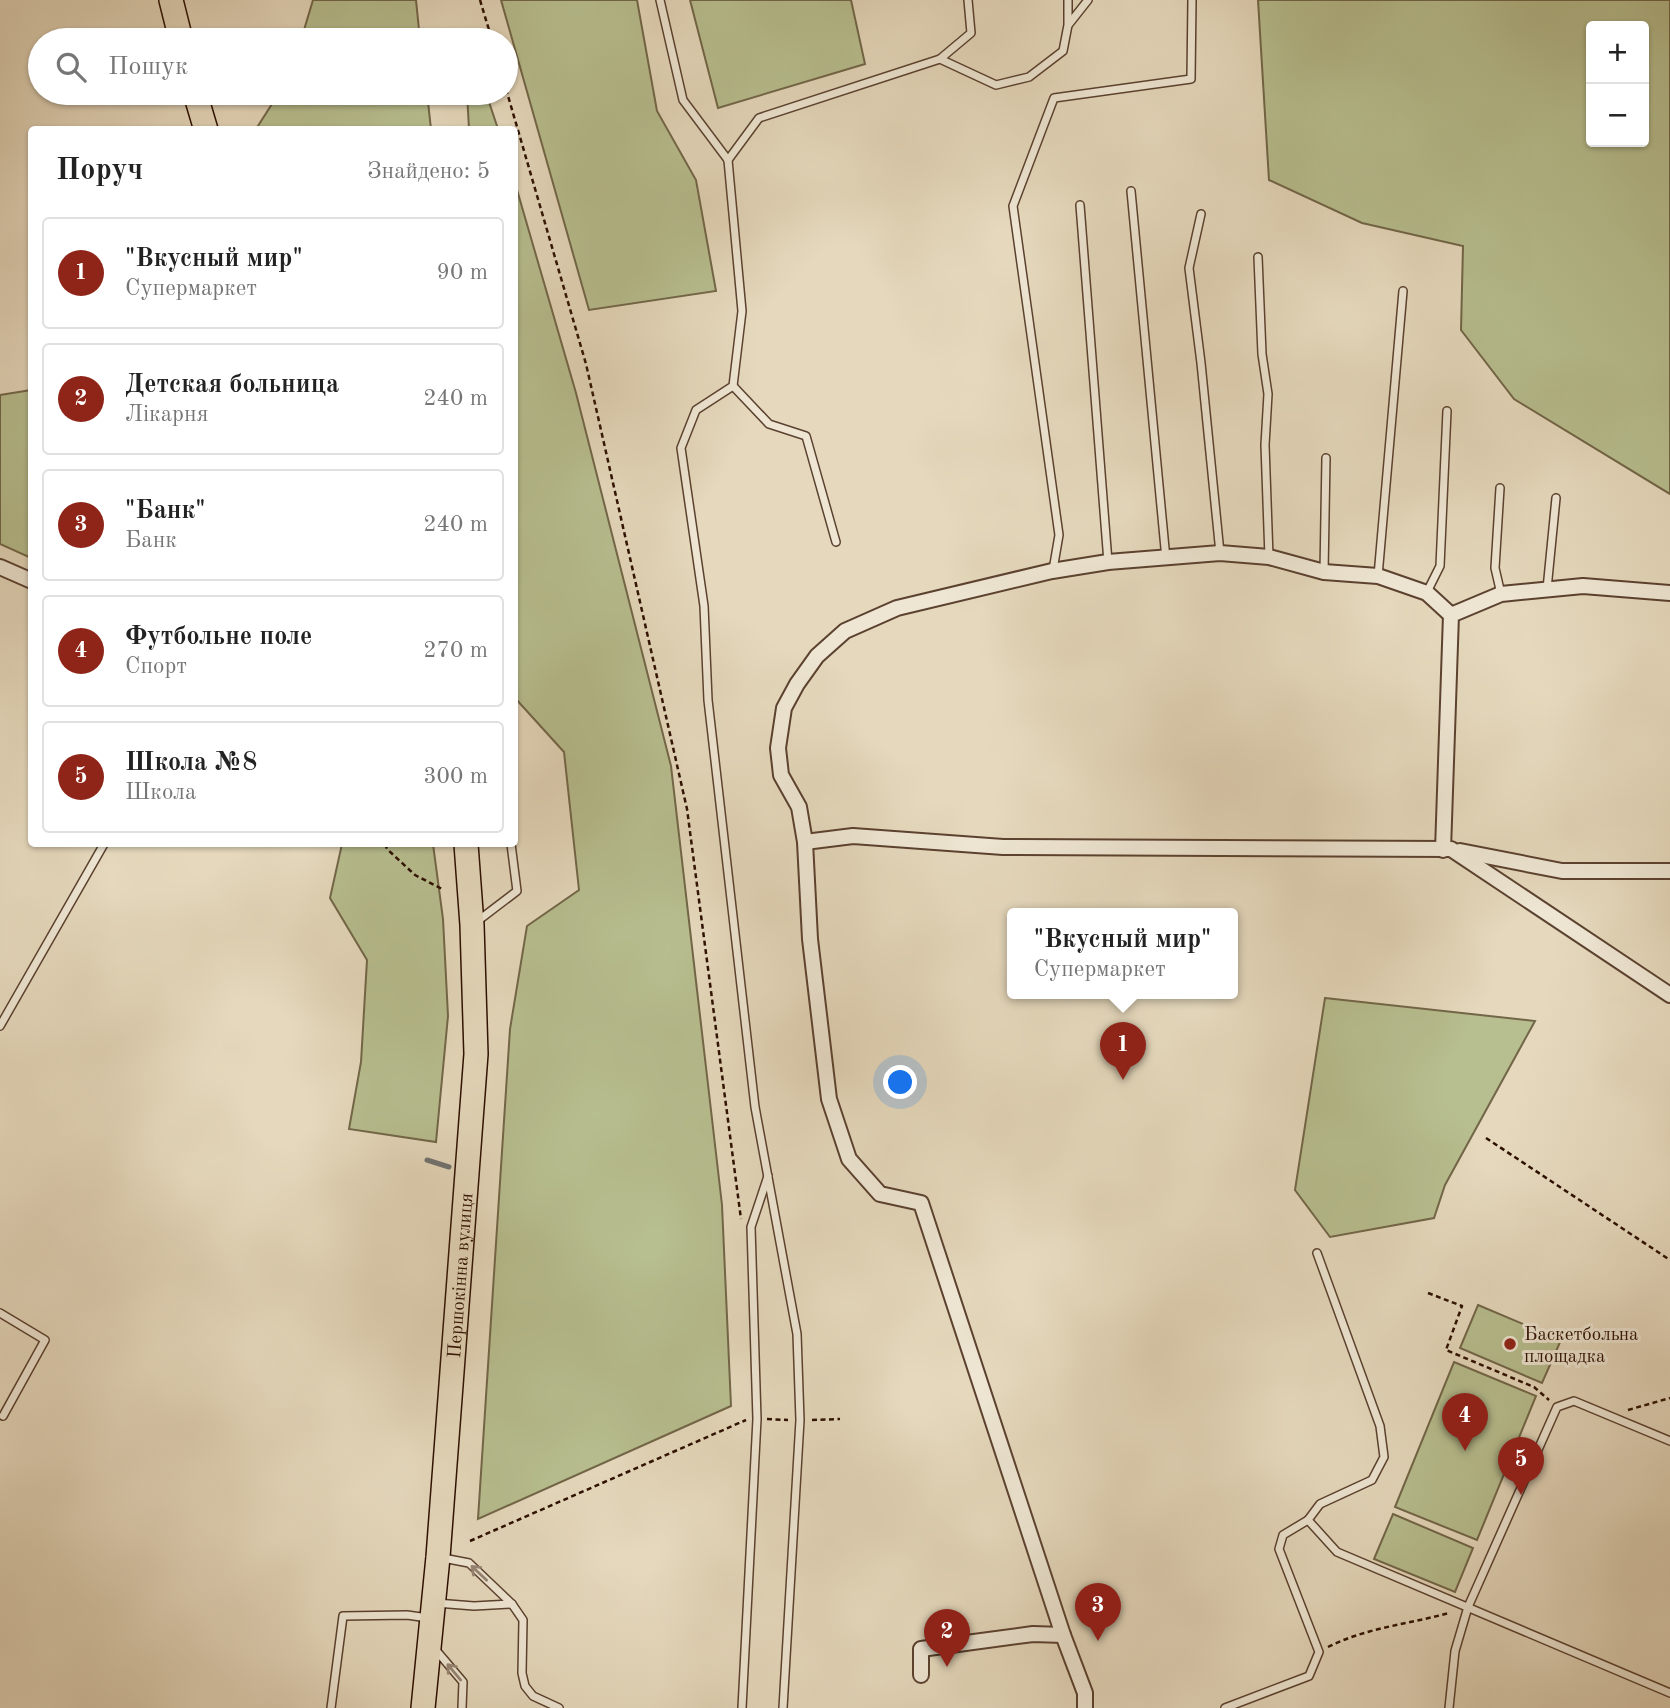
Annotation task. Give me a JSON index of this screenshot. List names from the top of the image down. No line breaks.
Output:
{"streets":{"highway":["Першокінна вулиця"]},"places":["Баскетбольна площадка"],"page":{"map_buttons":["+","−"],"search":"Пошук","heading":["Поруч","Знайдено: 5"],"list":[{"mark":"1","name":"\"Вкусный мир\"","note":"Супермаркет","value":"90 m"},{"mark":"2","name":"Детская больница","note":"Лікарня","value":"240 m"},{"mark":"3","name":"\"Банк\"","note":"Банк","value":"240 m"},{"mark":"4","name":"Футбольне поле","note":"Спорт","value":"270 m"},{"mark":"5","name":"Школа №8","note":"Школа","value":"300 m"}],"popup":["\"Вкусный мир\"","Супермаркет"],"pins":["1","4","5","3","2"]}}
